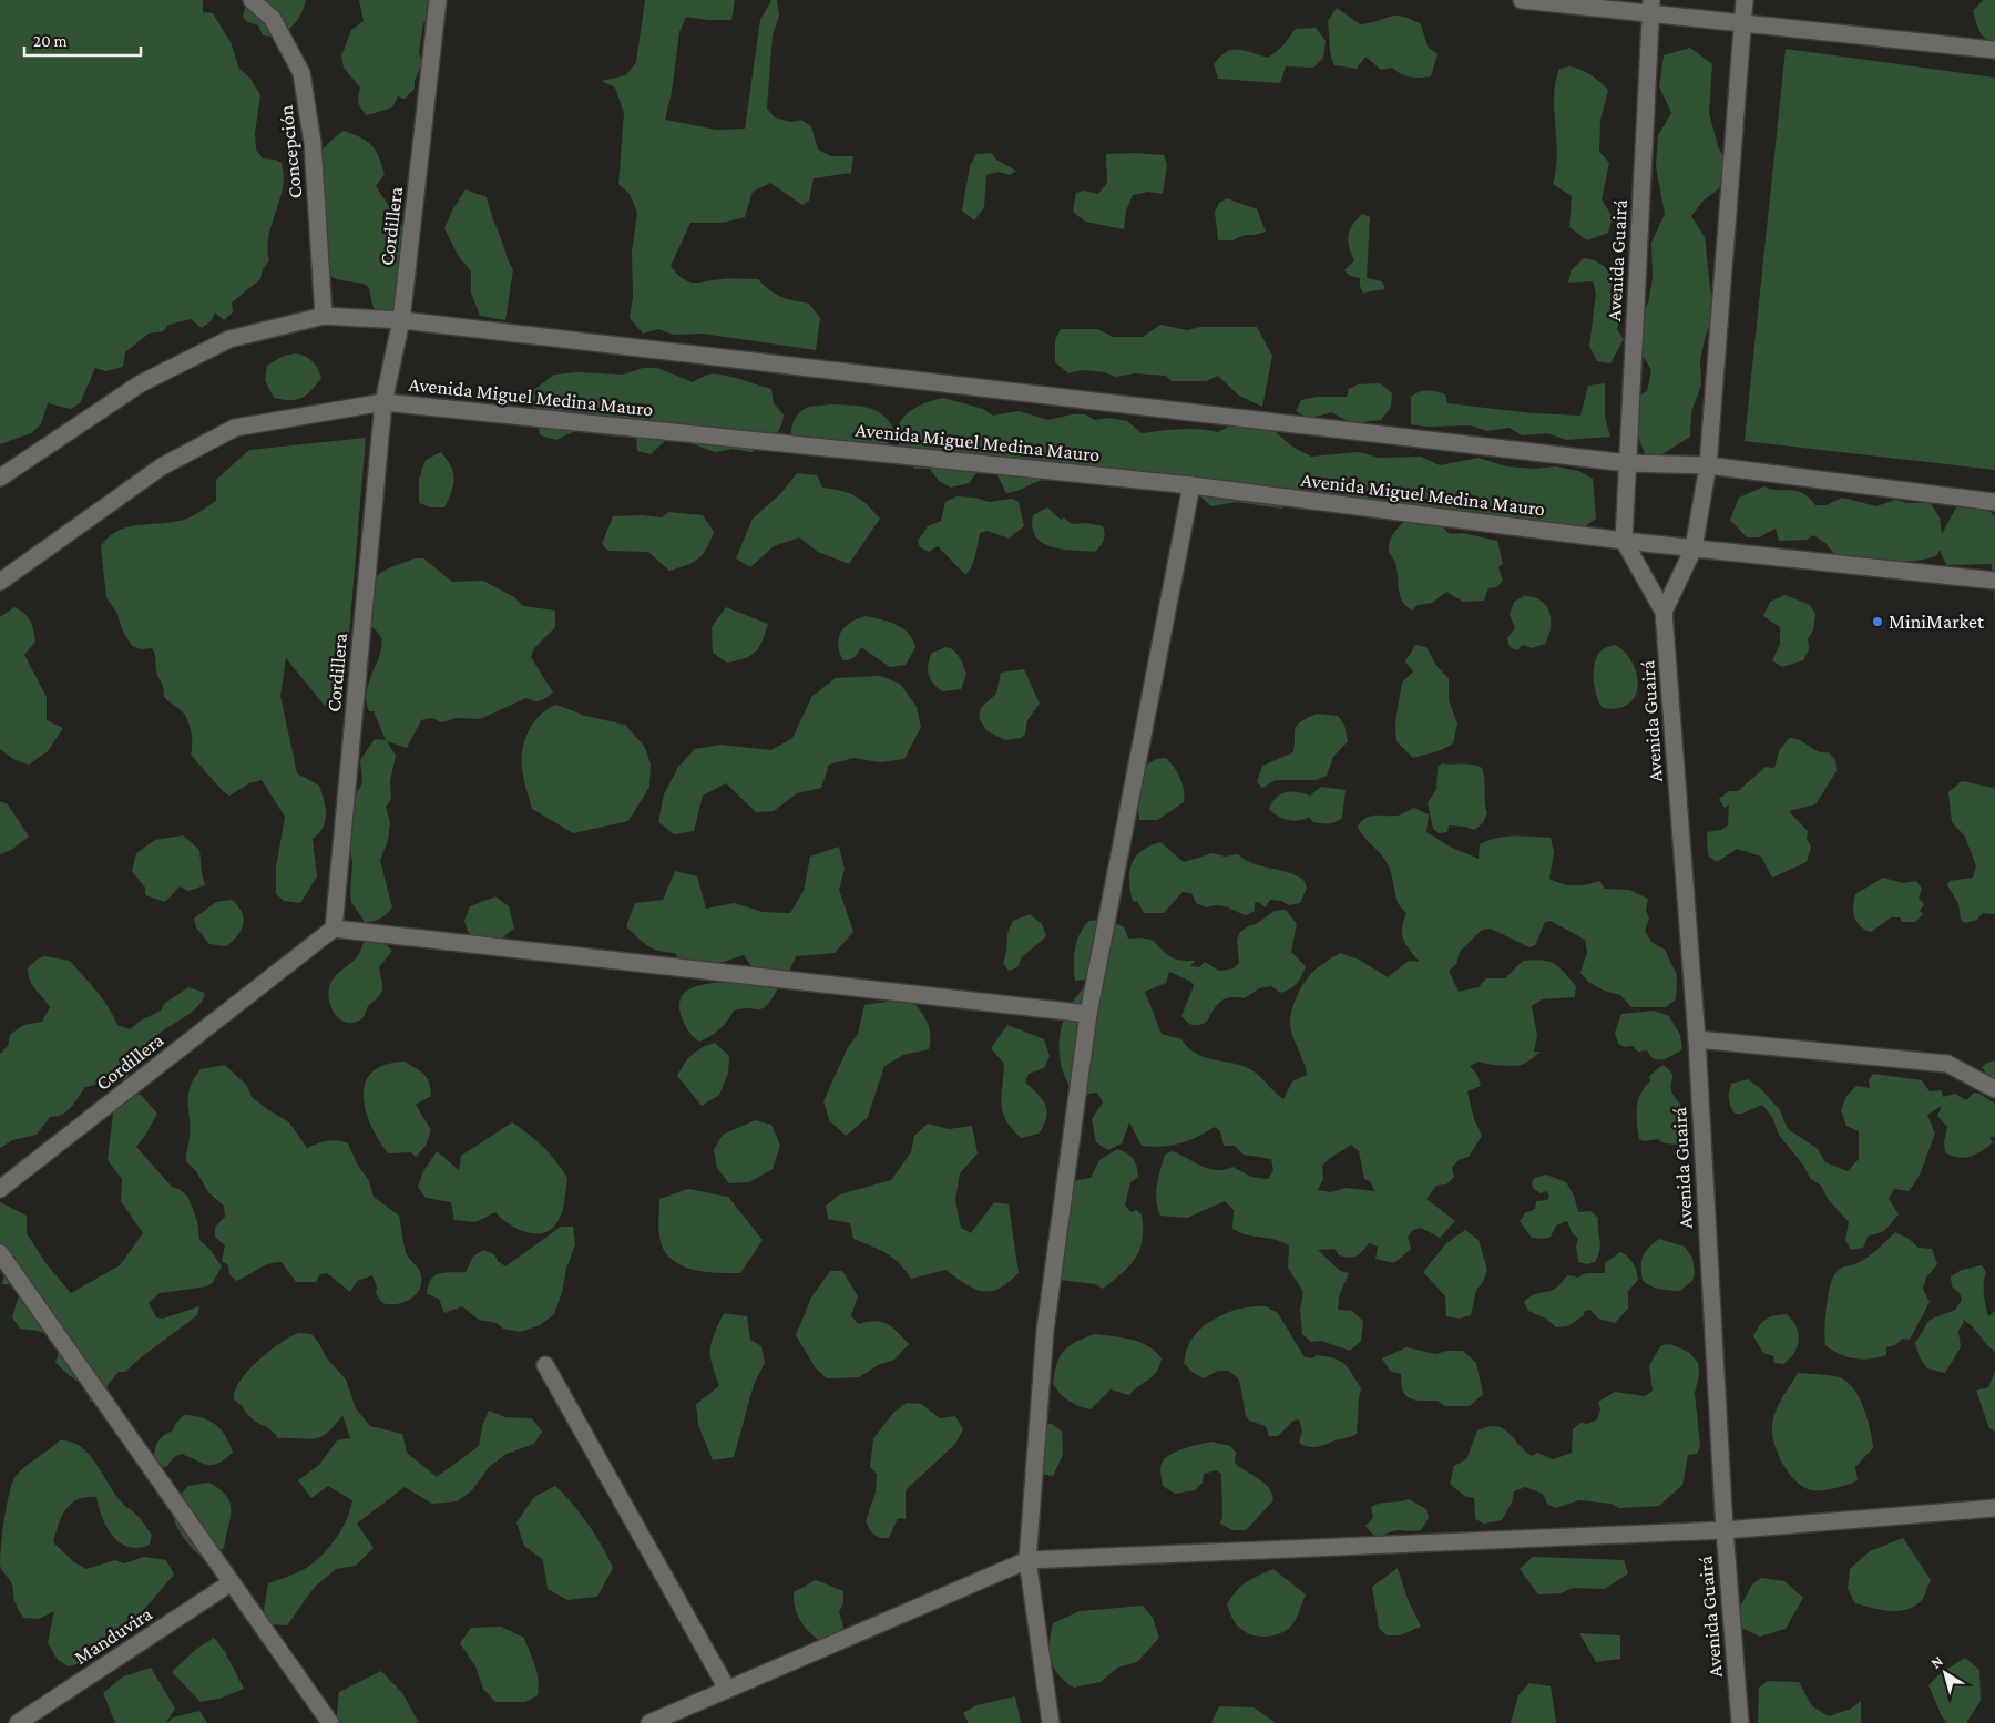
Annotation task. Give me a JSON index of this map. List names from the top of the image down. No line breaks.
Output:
{"streets":{"street":["Concepción","Cordillera","Avenida Guairá","Avenida Miguel Medina Mauro","Manduvira"]},"crossings":[["Cordillera","Avenida Miguel Medina Mauro"],["Avenida Guairá","Avenida Miguel Medina Mauro"]],"places":["MiniMarket"],"scale_bar":"20 m","north":"top left"}
